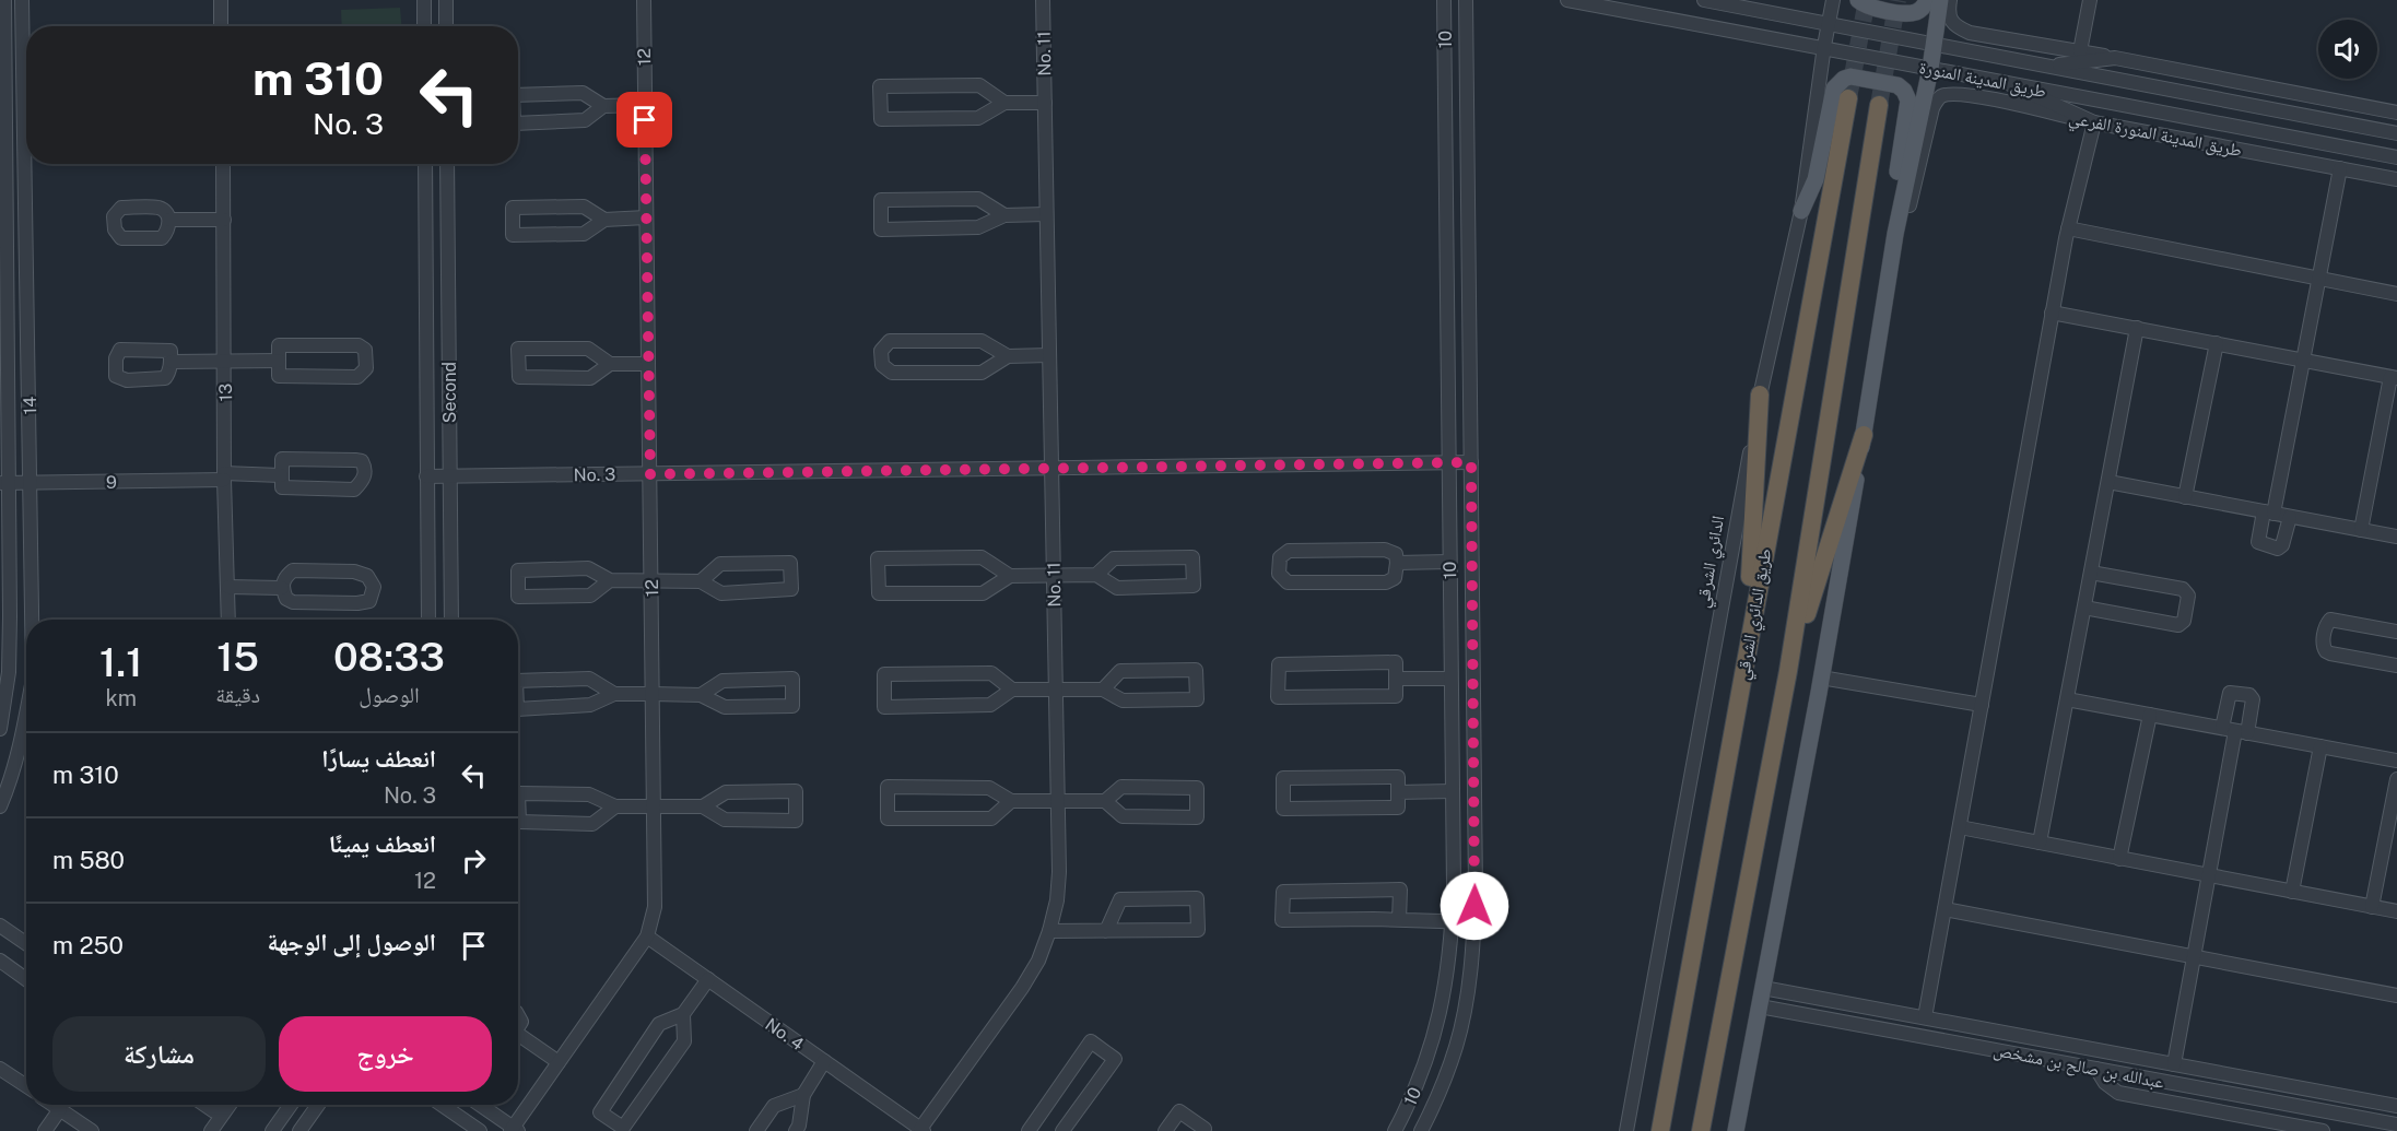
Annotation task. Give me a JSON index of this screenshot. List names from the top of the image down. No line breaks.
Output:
{"streets":{"highway":["طريق الدائري الشرقي"],"street":["10","No. 11","12","طريق المدينة المنورة","طريق المدينة المنورة الفرعي","13","Second","14","No. 3","9","الدائري الشرقي","No. 4","عبدالله بن صالح بن مشخص"]},"crossings":[["10","No. 3"],["No. 11","No. 3"],["No. 11","No. 4"],["12","No. 3"],["12","No. 4"],["طريق المدينة المنورة","الدائري الشرقي"],["13","9"],["Second","No. 3"],["14","9"]],"page":{"turn":["310 m","No. 3"],"eta":["08:33","الوصول","15","دقيقة","1.1","km"],"list":[{"name":"انعطف يسارًا","note":"No. 3","value":"310 m"},{"name":"انعطف يمينًا","note":"12","value":"580 m"},{"name":"الوصول إلى الوجهة","value":"250 m"}],"buttons":["خروج","مشاركة"]}}
